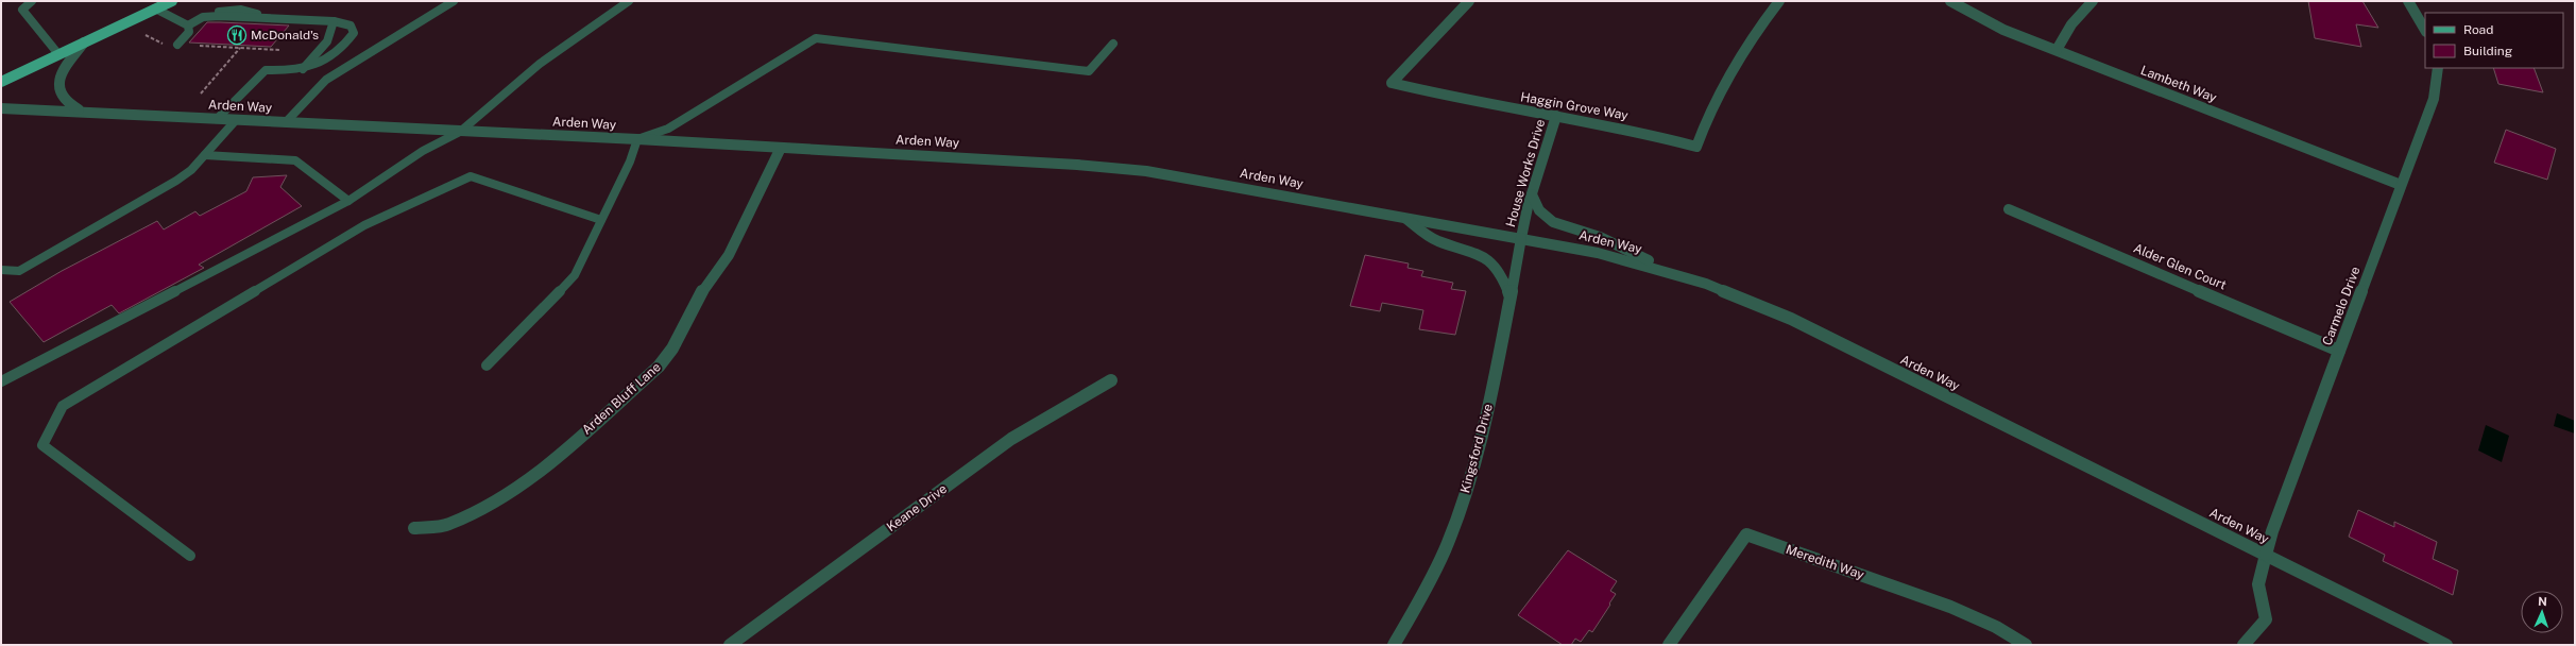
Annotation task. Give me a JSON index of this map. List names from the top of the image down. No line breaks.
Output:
{"streets":{"street":["Lambeth Way","Arden Way","Haggin Grove Way","House Works Drive","Alder Glen Court","Carmelo Drive","Arden Bluff Lane","Kingsford Drive","Keane Drive","Meredith Way"]},"crossings":[["Lambeth Way","Carmelo Drive"],["Arden Way","House Works Drive"],["Arden Way","Carmelo Drive"],["Arden Way","Arden Bluff Lane"],["Arden Way","Kingsford Drive"],["Haggin Grove Way","House Works Drive"],["House Works Drive","Kingsford Drive"],["Alder Glen Court","Carmelo Drive"]],"places":{"restaurant":["McDonald's"]},"legend":["Road","Building"],"north":"top"}
